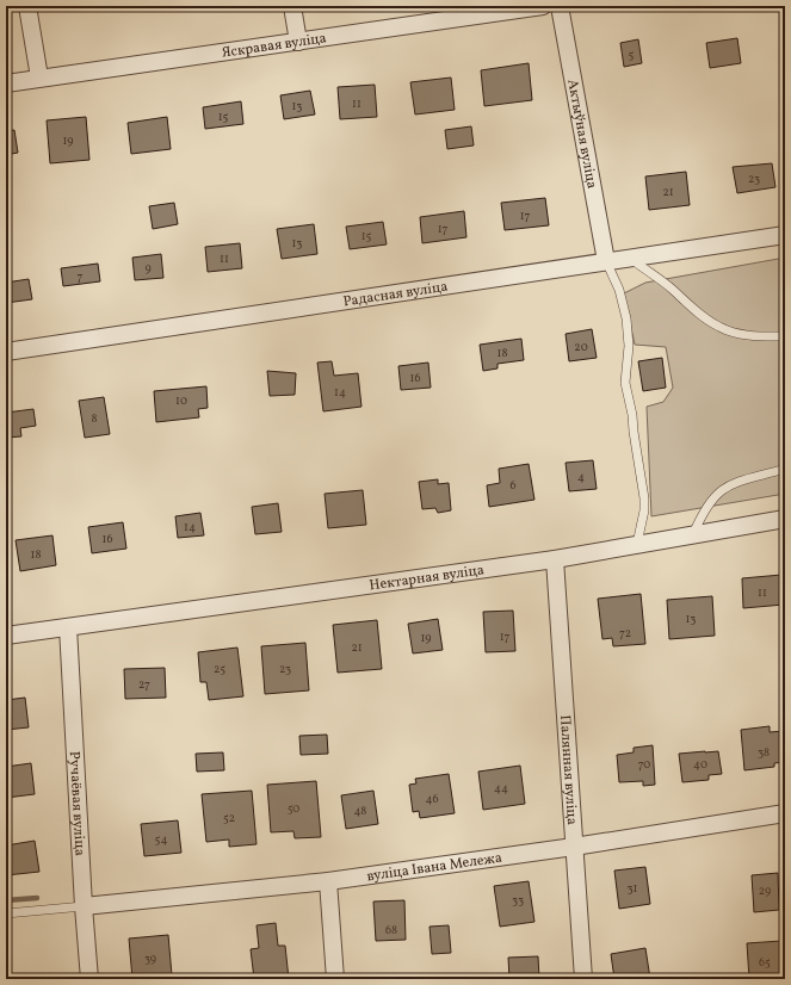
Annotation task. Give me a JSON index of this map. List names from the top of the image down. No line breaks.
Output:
{"streets":{"street":["Яскравая вуліца","Актыўная вуліца","Радасная вуліца","Нектарная вуліца","Палянная вуліца","Ручаёвая вуліца","вуліца Івана Мележа"]},"crossings":[["Актыўная вуліца","Радасная вуліца"],["Нектарная вуліца","Палянная вуліца"],["Нектарная вуліца","Ручаёвая вуліца"],["Палянная вуліца","вуліца Івана Мележа"],["Ручаёвая вуліца","вуліца Івана Мележа"]],"house_numbers":["5","11","13","15","19","23","21","17","17","15","13","11","9","7","20","18","16","14","10","8","4","6","14","16","18","11","13","72","17","19","21","25","23","27","38","70","40","44","46","50","48","52","54","31","29","33","68","39","65"]}
